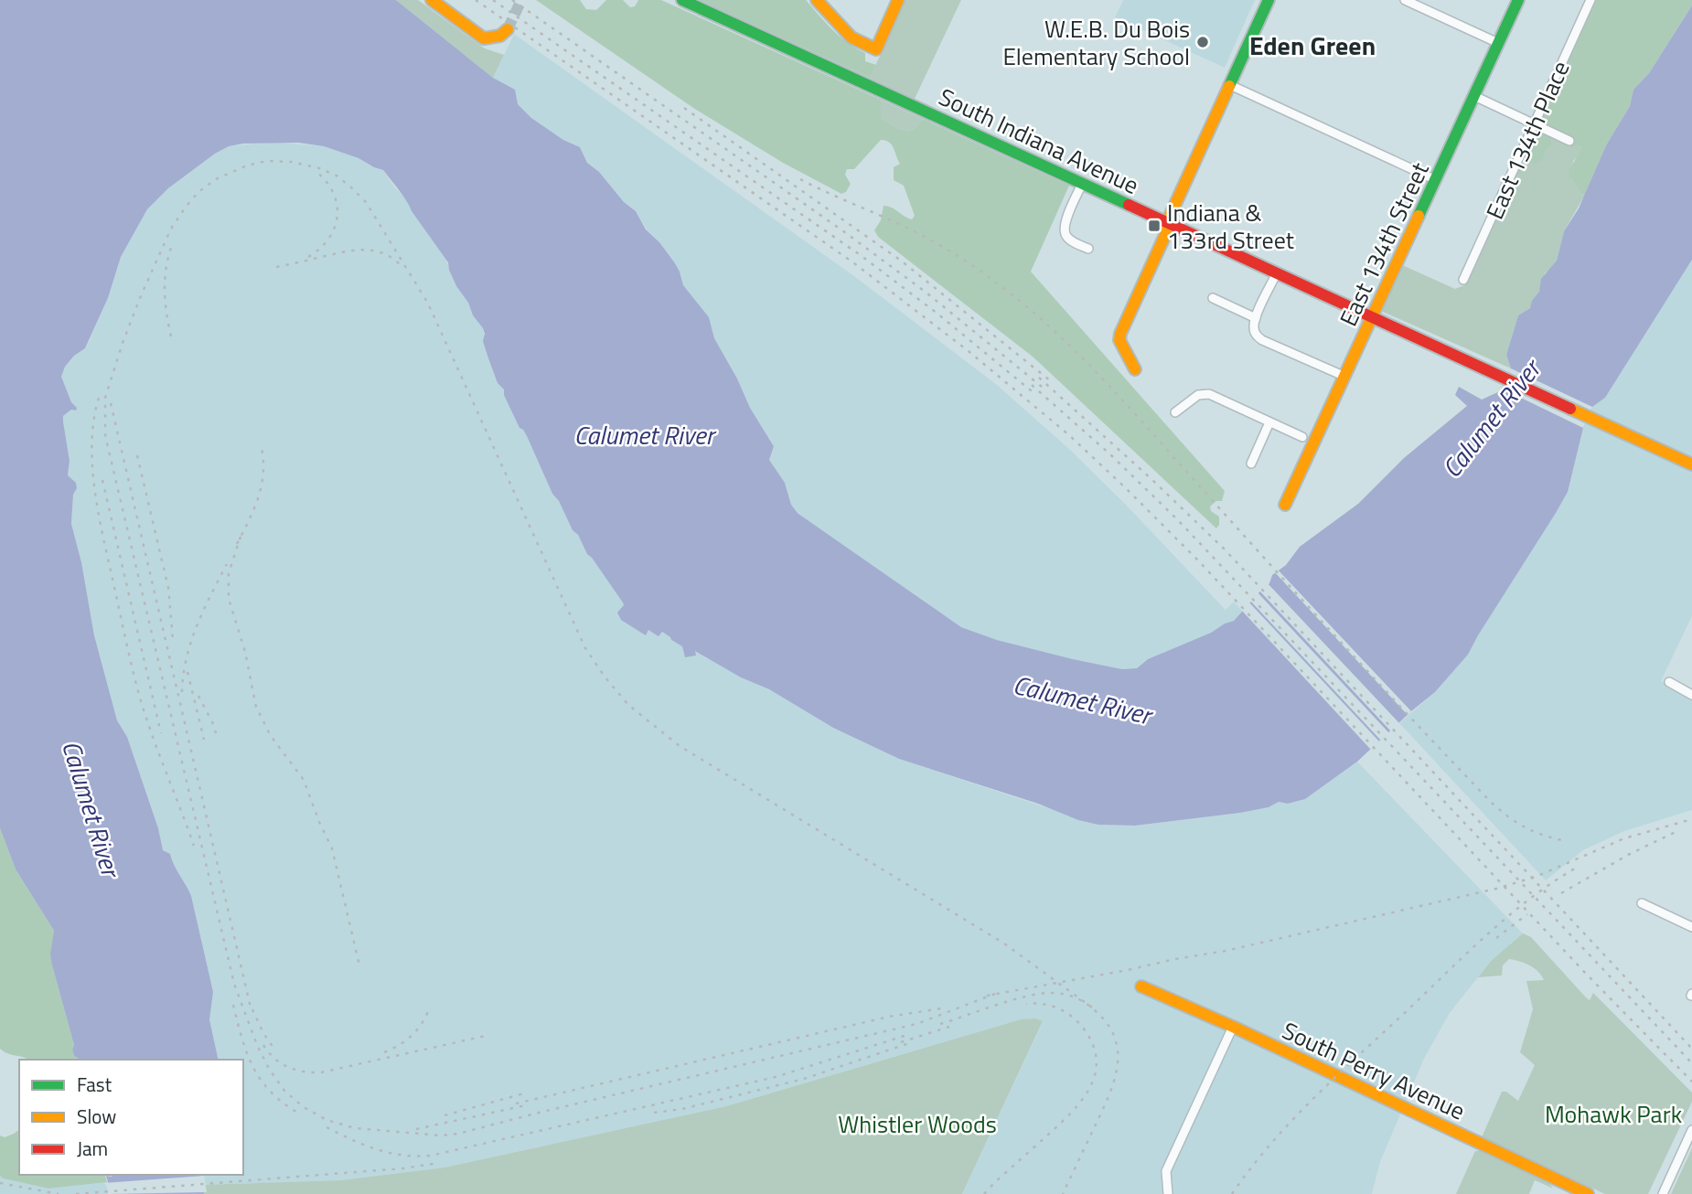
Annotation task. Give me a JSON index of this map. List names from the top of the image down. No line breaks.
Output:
{"streets":{"street":["East 134th Place","South Indiana Avenue","East 134th Street","South Perry Avenue"]},"crossings":[["South Indiana Avenue","East 134th Street"]],"districts":["Eden Green"],"water":["Calumet River"],"parks":["Mohawk Park","Whistler Woods"],"places":{"other":["W.E.B. Du Bois Elementary School"],"transit":["Indiana & 133rd Street"]},"legend":["Fast","Slow","Jam"]}
